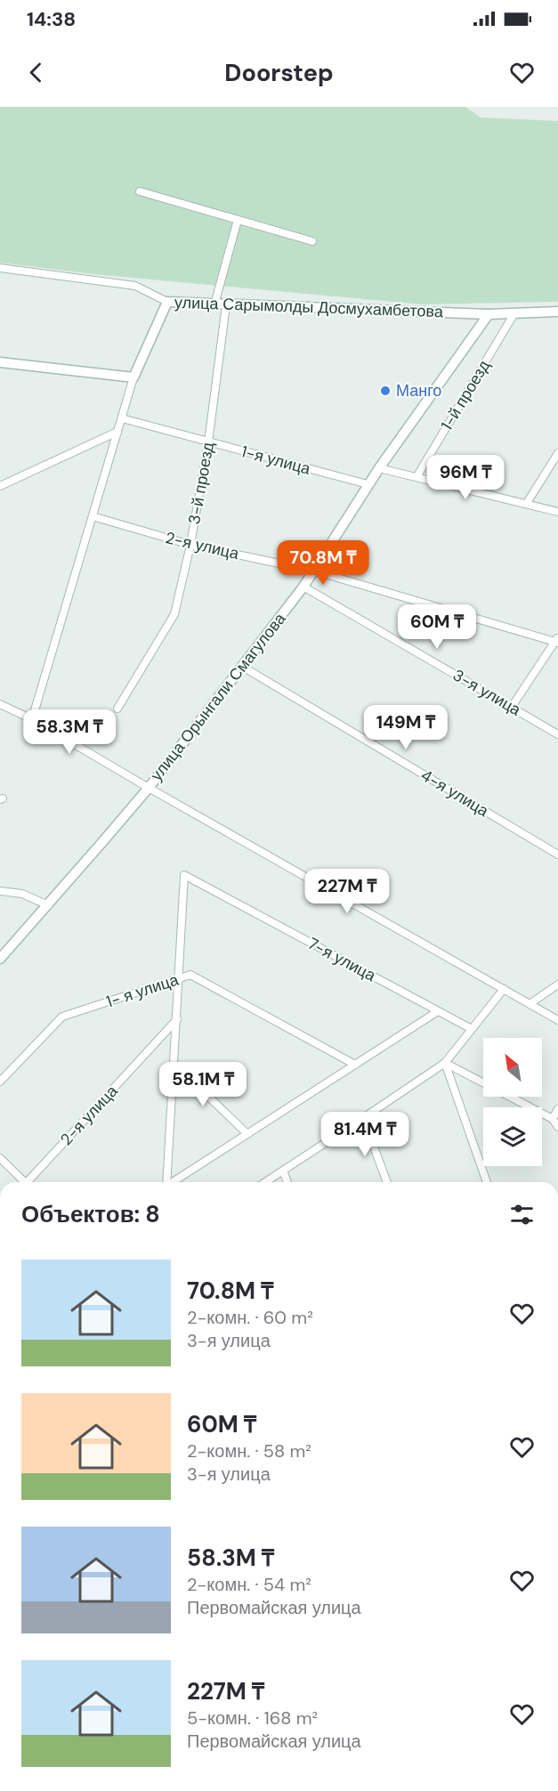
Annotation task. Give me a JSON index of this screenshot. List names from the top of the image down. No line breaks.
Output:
{"streets":{"main road":["улица Сарымолды Досмухамбетова","улица Орынгали Смагулова"],"street":["1-й проезд","1-я улица","3-й проезд","2-я улица","3-я улица","4-я улица","7-я улица","1- я улица"]},"crossings":[["улица Сарымолды Досмухамбетова","1-й проезд"],["улица Сарымолды Досмухамбетова","3-й проезд"],["улица Сарымолды Досмухамбетова","улица Орынгали Смагулова"],["1-я улица","3-й проезд"],["1-я улица","улица Орынгали Смагулова"],["3-й проезд","2-я улица"],["2-я улица","улица Орынгали Смагулова"],["3-я улица","улица Орынгали Смагулова"],["улица Орынгали Смагулова","4-я улица"],["7-я улица","1- я улица"]],"places":["Манго"],"north":"top left","page":{"status":"14:38","header":"Doorstep","price":["96M ₸","70.8M ₸","60M ₸","149M ₸","58.3M ₸","227M ₸","58.1M ₸","81.4M ₸"],"heading":"Объектов: 8","list":[{"name":"70.8M ₸","note":"2-комн. · 60 m² · 3-я улица"},{"name":"60M ₸","note":"2-комн. · 58 m² · 3-я улица"},{"name":"58.3M ₸","note":"2-комн. · 54 m² · Первомайская улица"},{"name":"227M ₸","note":"5-комн. · 168 m² · Первомайская улица"}]}}
